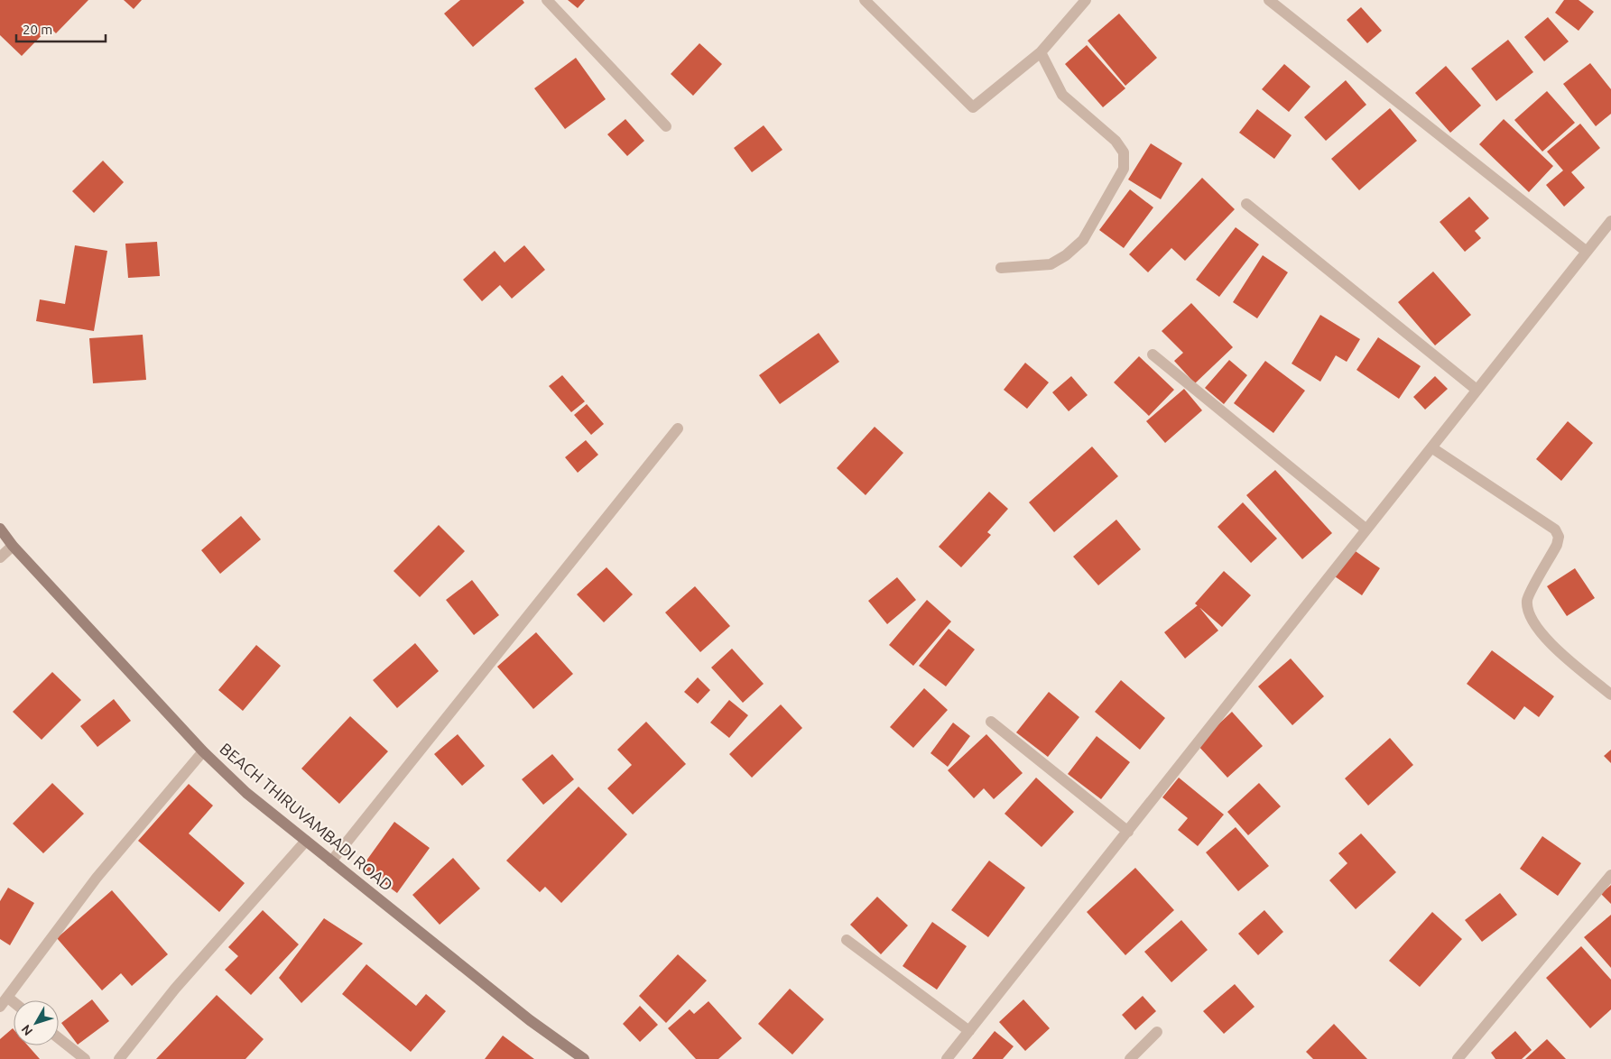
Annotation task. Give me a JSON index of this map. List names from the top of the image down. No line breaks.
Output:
{"streets":{"main road":["BEACH THIRUVAMBADI ROAD"]},"scale_bar":"20 m","north":"bottom left"}
